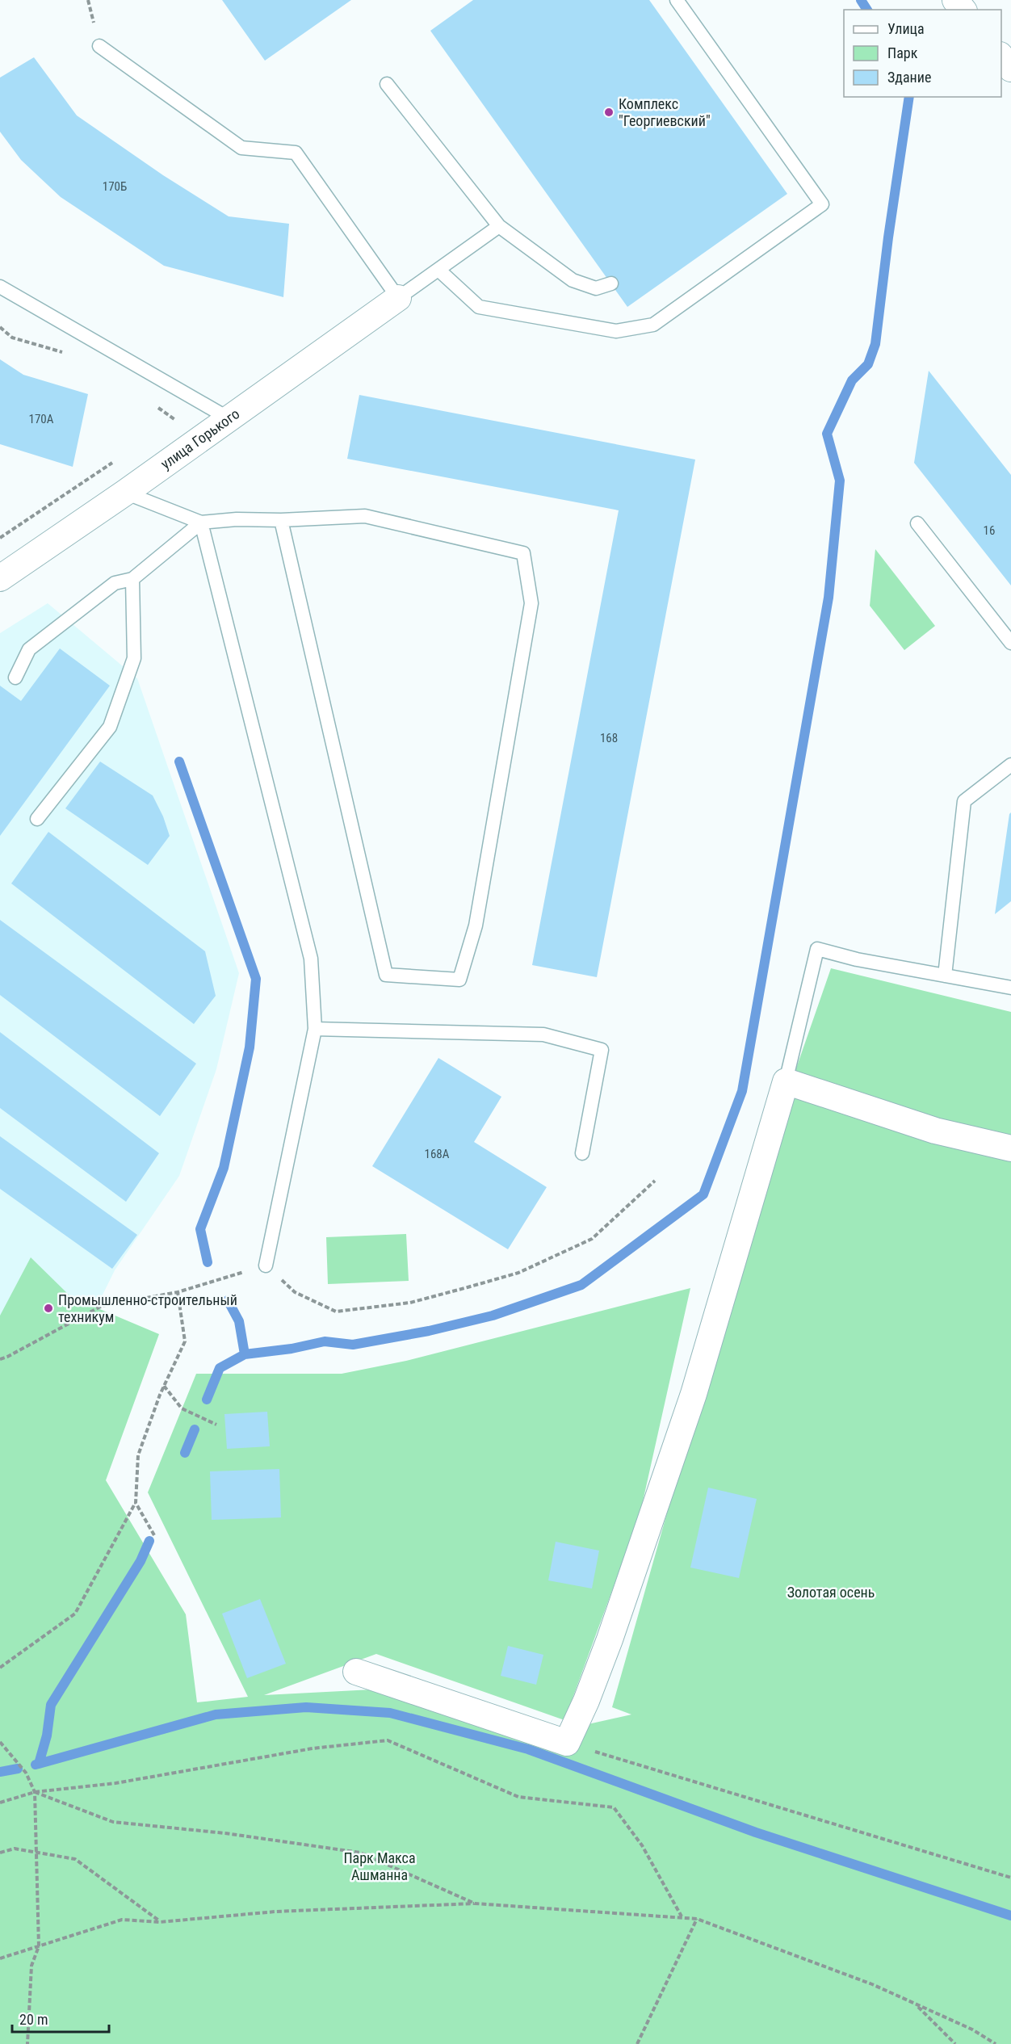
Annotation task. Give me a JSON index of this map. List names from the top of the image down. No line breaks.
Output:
{"streets":{"street":["улица Горького"]},"parks":["Золотая осень","Парк Макса Ашманна"],"places":["Комплекс \"Георгиевский\"","Промышленно-строительный техникум"],"house_numbers":["170Б","170А","16","168","168А"],"legend":["Улица","Парк","Здание"],"scale_bar":"20 m"}
